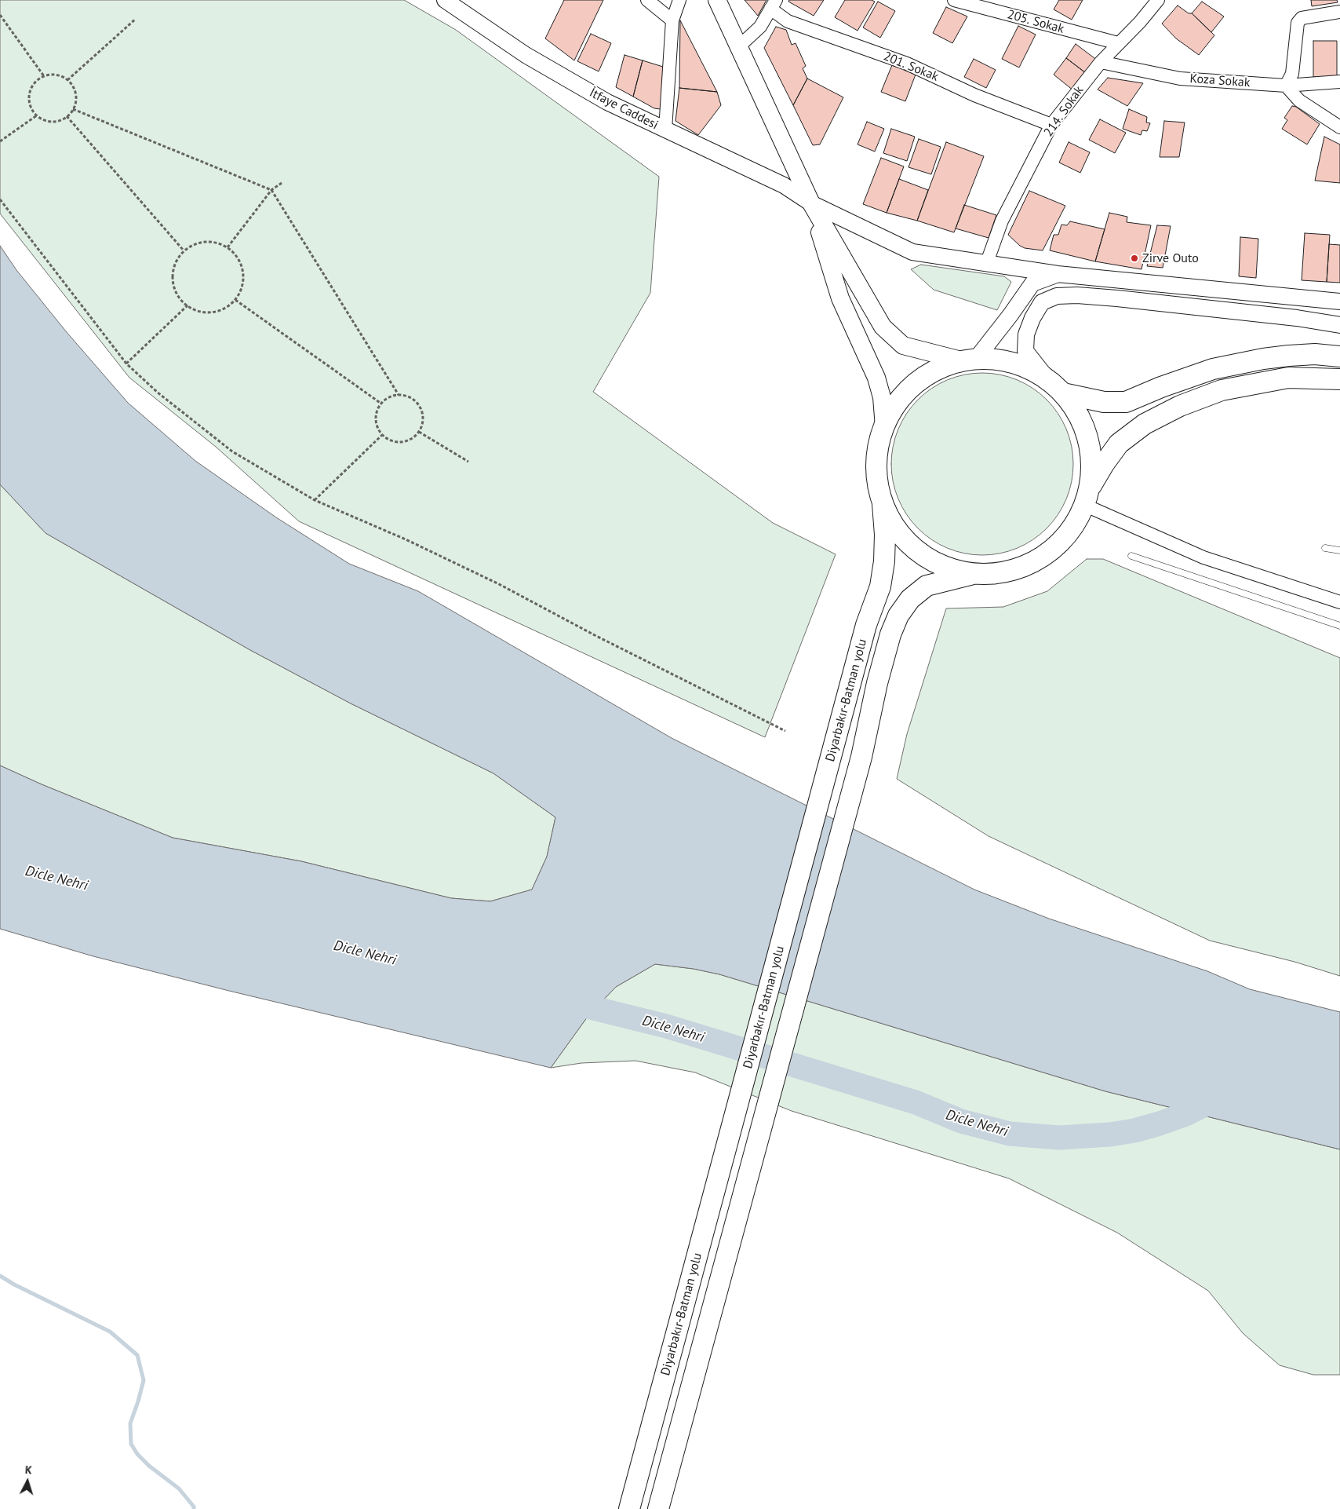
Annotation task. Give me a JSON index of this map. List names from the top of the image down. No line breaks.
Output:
{"streets":{"highway":["Diyarbakır-Batman yolu"],"street":["205. Sokak","201. Sokak","Koza Sokak","İtfaye Caddesi","214. Sokak"]},"crossings":[["205. Sokak","214. Sokak"],["201. Sokak","214. Sokak"],["Koza Sokak","214. Sokak"],["İtfaye Caddesi","214. Sokak"]],"water":["Dicle Nehri"],"places":["Zirve Outo"],"north":"top"}
